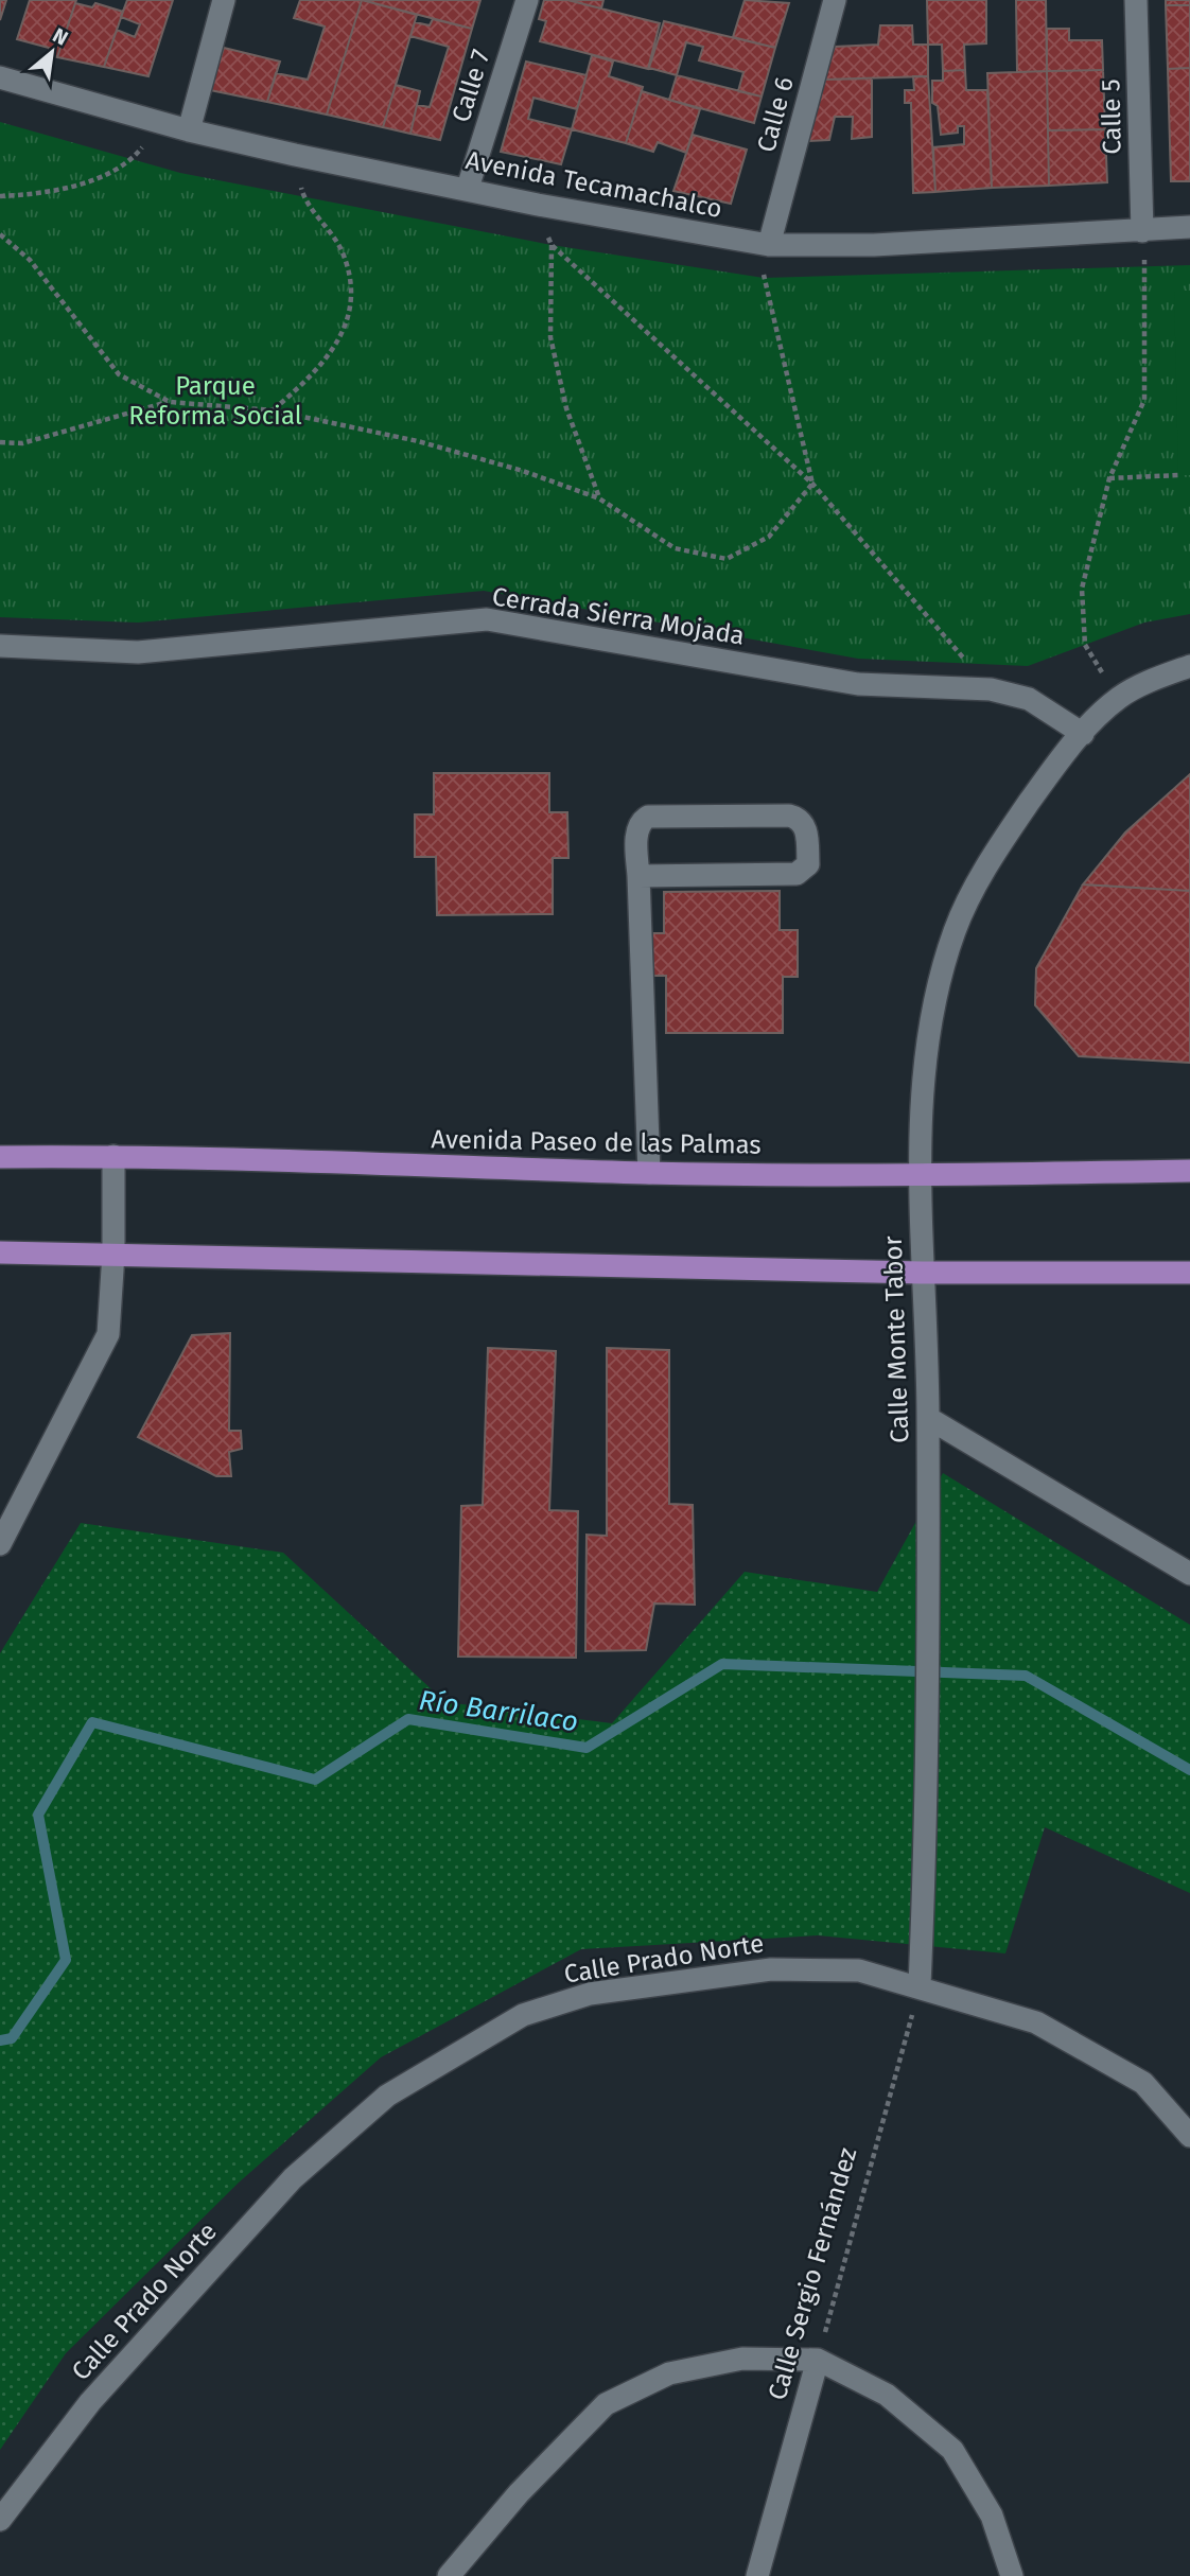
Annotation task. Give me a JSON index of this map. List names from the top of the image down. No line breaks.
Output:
{"streets":{"main road":["Avenida Paseo de las Palmas"],"street":["Calle 7","Calle 6","Calle 5","Avenida Tecamachalco","Cerrada Sierra Mojada","Calle Monte Tabor","Calle Prado Norte","Calle Sergio Fernández"]},"crossings":[["Calle 7","Avenida Tecamachalco"],["Calle 6","Avenida Tecamachalco"],["Calle 5","Avenida Tecamachalco"],["Cerrada Sierra Mojada","Calle Monte Tabor"],["Avenida Paseo de las Palmas","Calle Monte Tabor"],["Calle Monte Tabor","Calle Prado Norte"],["Calle Monte Tabor","Calle Sergio Fernández"],["Calle Prado Norte","Calle Sergio Fernández"]],"water":["Río Barrilaco"],"parks":["Parque Reforma Social"],"north":"top right"}
